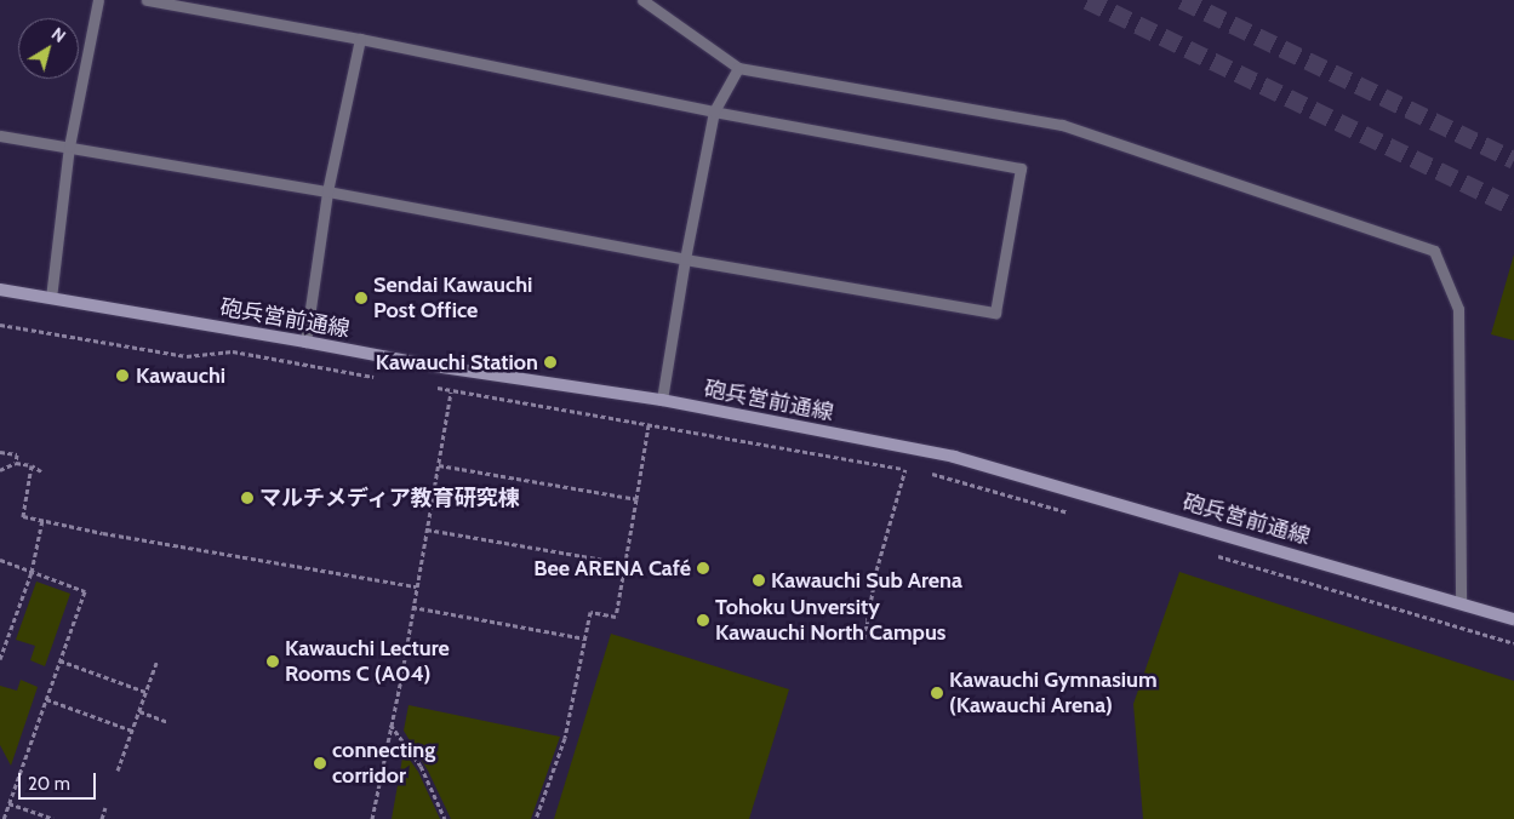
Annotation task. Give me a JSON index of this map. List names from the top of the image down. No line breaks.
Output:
{"streets":{"street":["砲兵営前通線"]},"places":["Sendai Kawauchi Post Office","Kawauchi Station","Kawauchi","マルチメディア教育研究棟","Bee ARENA Café","Kawauchi Sub Arena","Tohoku Unversity Kawauchi North Campus","Kawauchi Lecture Rooms C (A04)","Kawauchi Gymnasium (Kawauchi Arena)","connecting corridor"],"scale_bar":"20 m","north":"top right"}
